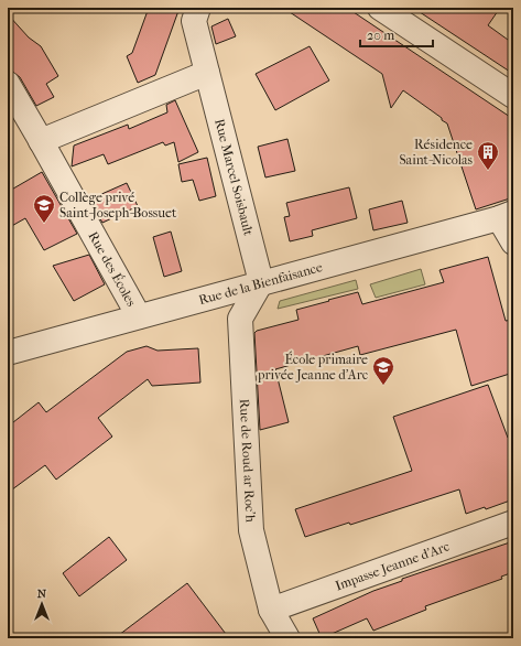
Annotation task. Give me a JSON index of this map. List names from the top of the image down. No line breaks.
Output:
{"streets":{"street":["Rue Marcel Soisbault","Rue des Écoles","Rue de la Bienfaisance","Rue de Roud ar Roc'h","Impasse Jeanne d'Arc"]},"crossings":[["Rue Marcel Soisbault","Rue de la Bienfaisance"],["Rue Marcel Soisbault","Rue de Roud ar Roc'h"],["Rue des Écoles","Rue de la Bienfaisance"],["Rue de la Bienfaisance","Rue de Roud ar Roc'h"],["Rue de Roud ar Roc'h","Impasse Jeanne d'Arc"]],"places":{"building":["Résidence Saint-Nicolas"],"school or university":["Collège privé Saint-Joseph-Bossuet","École primaire privée Jeanne d'Arc"]},"scale_bar":"20 m","north":"top"}
